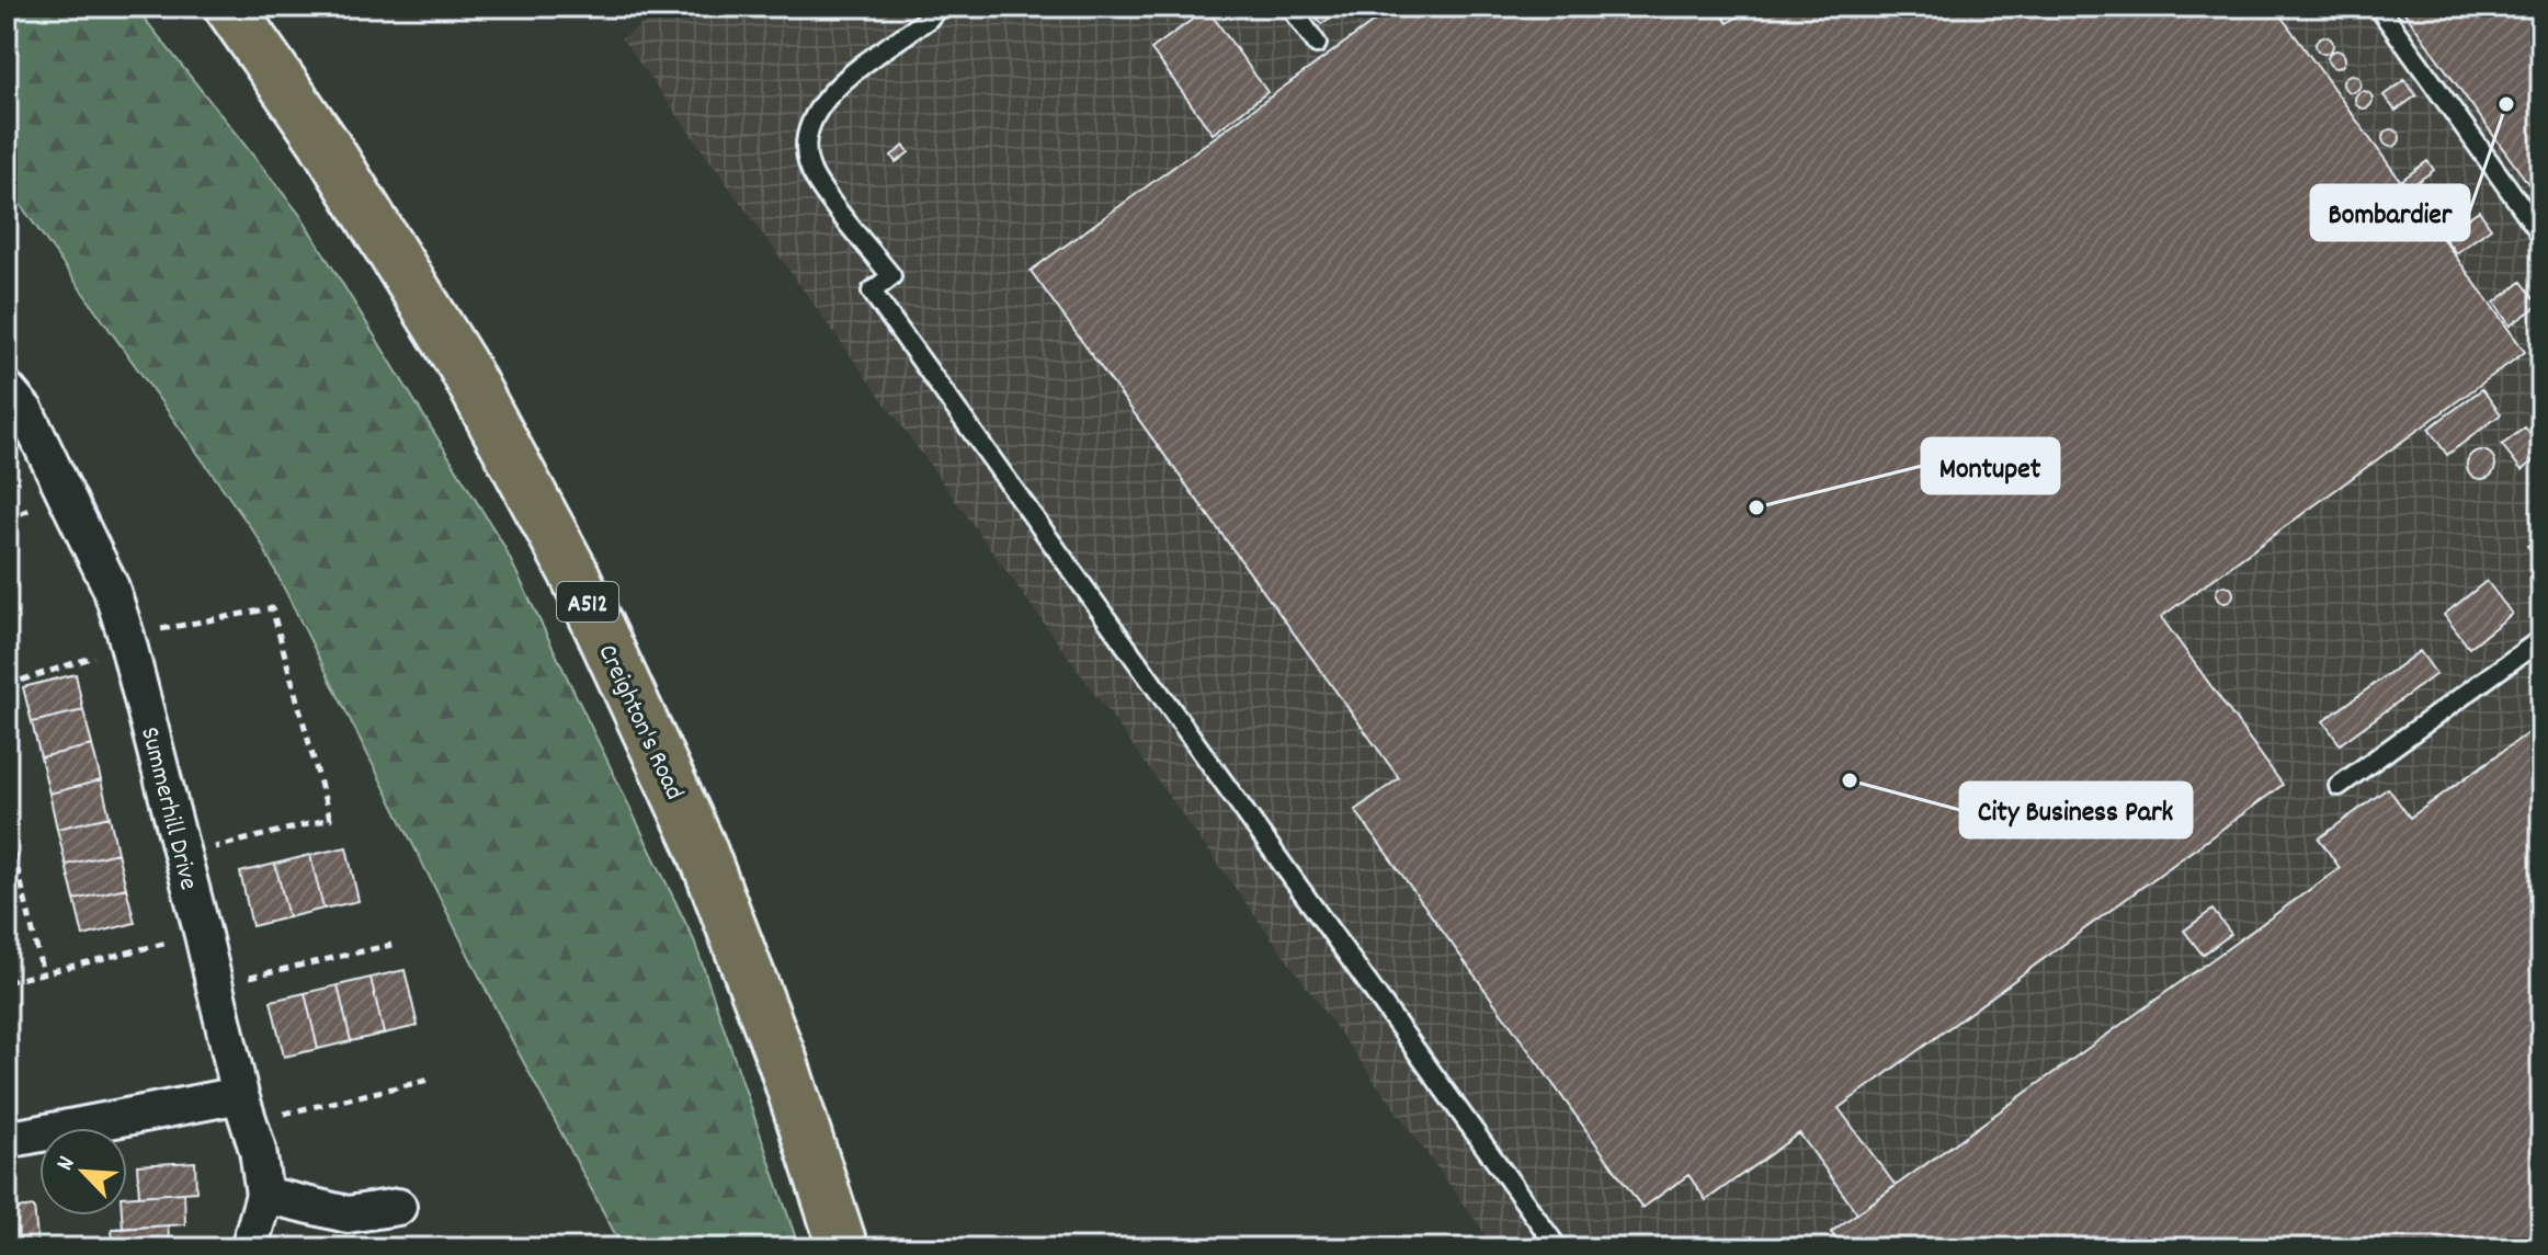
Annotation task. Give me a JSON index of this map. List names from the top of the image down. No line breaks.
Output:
{"streets":{"highway":["A512","Creighton's Road"],"street":["Summerhill Drive"]},"places":["Bombardier","Montupet","City Business Park"],"north":"top left"}
